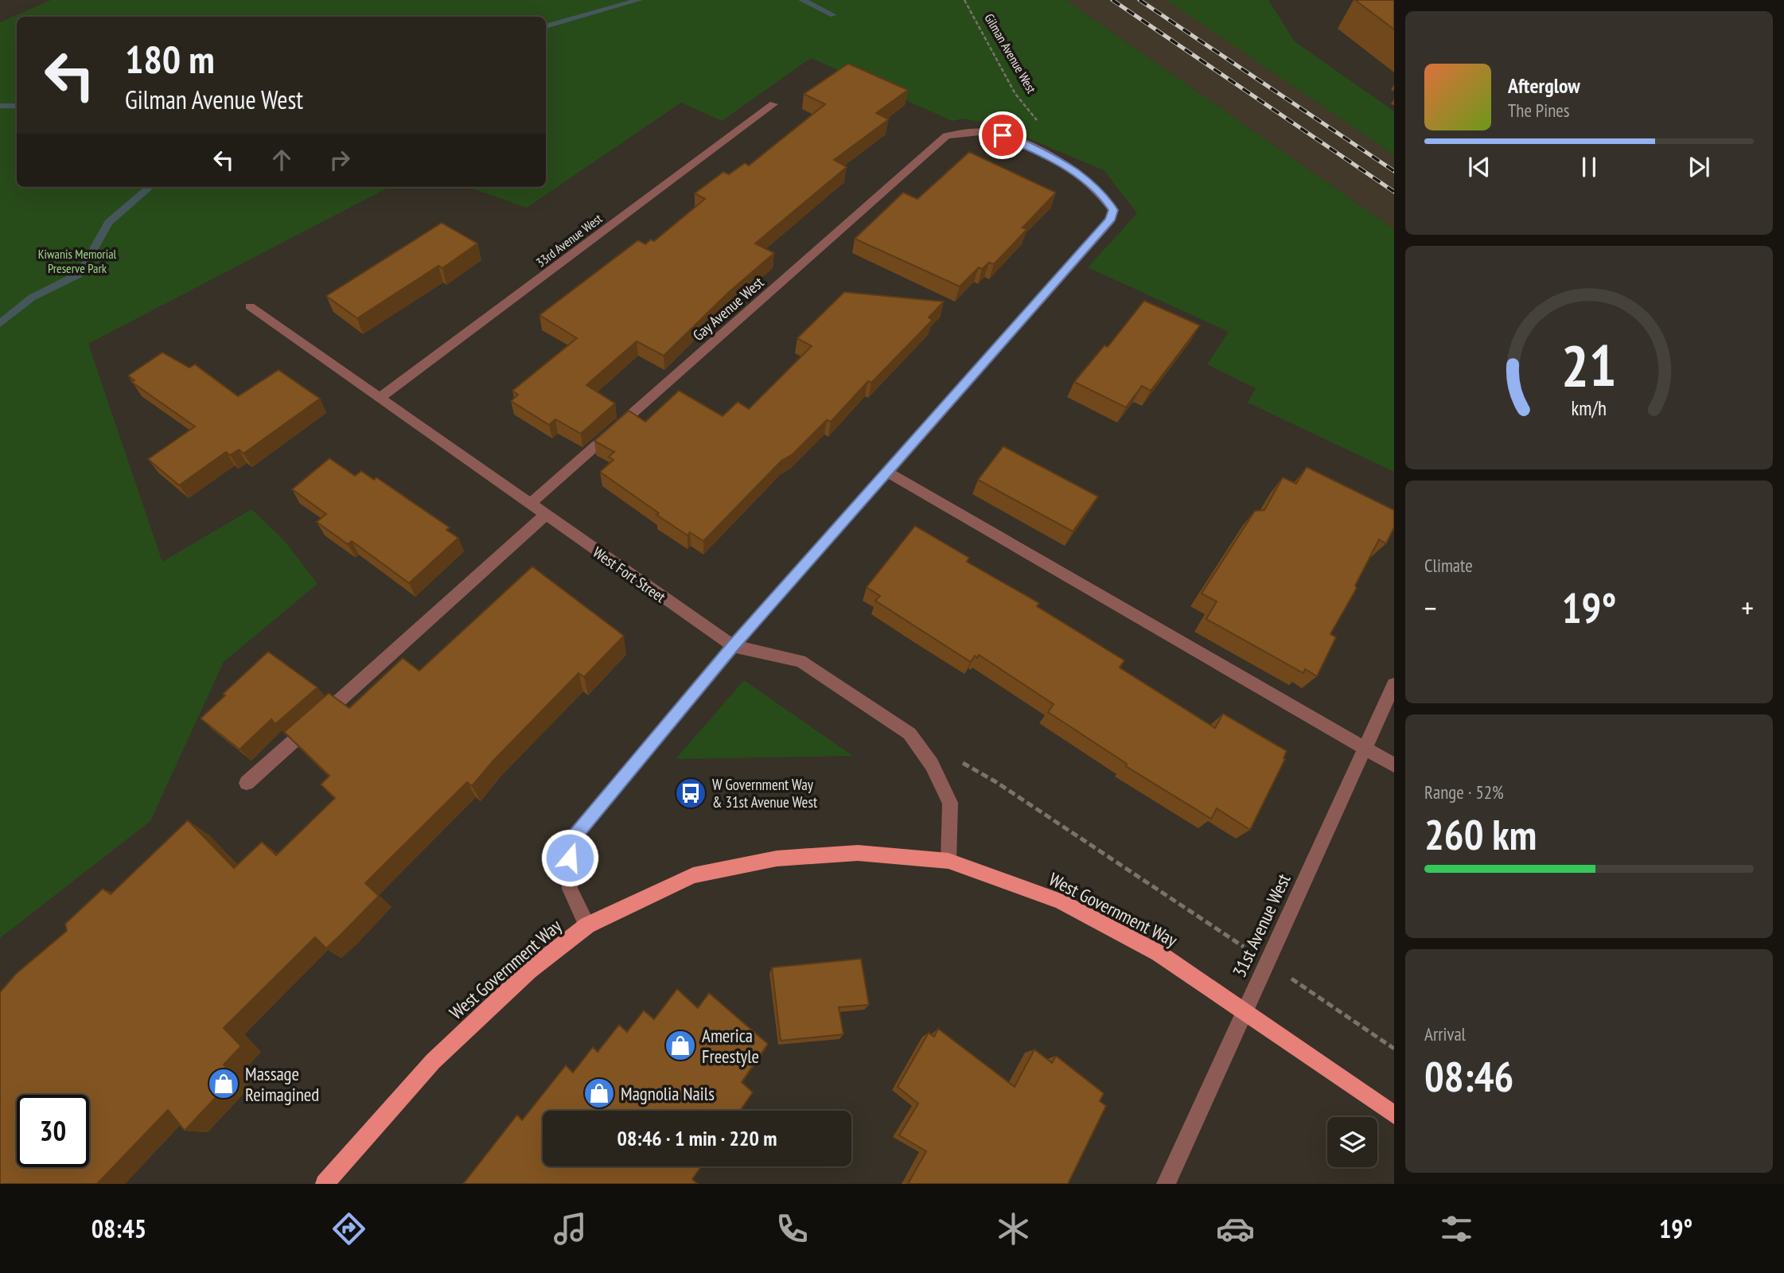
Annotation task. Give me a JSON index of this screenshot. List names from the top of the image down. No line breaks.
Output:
{"streets":{"main road":["West Government Way"],"street":["33rd Avenue West","Gay Avenue West","West Fort Street","31st Avenue West"],"path":["Gilman Avenue West"]},"crossings":[["33rd Avenue West","West Fort Street"],["Gay Avenue West","West Fort Street"],["West Fort Street","West Government Way"],["West Government Way","31st Avenue West"]],"parks":["Kiwanis Memorial Preserve Park"],"places":{"bus stop":["W Government Way & 31st Avenue West"],"shop":["America Freestyle","Massage Reimagined","Magnolia Nails"]},"page":{"turn":["180 m","Gilman Avenue West"],"song":["Afterglow","The Pines"],"tile":["Climate",["Range · 52%","260 km"],["Arrival","08:46"]],"heat":["−","19°","+"],"limit":"30","trip":"08:46 · 1 min · 220 m","tabs":["08:45","19°"],"gauge":["21","km/h"]}}
